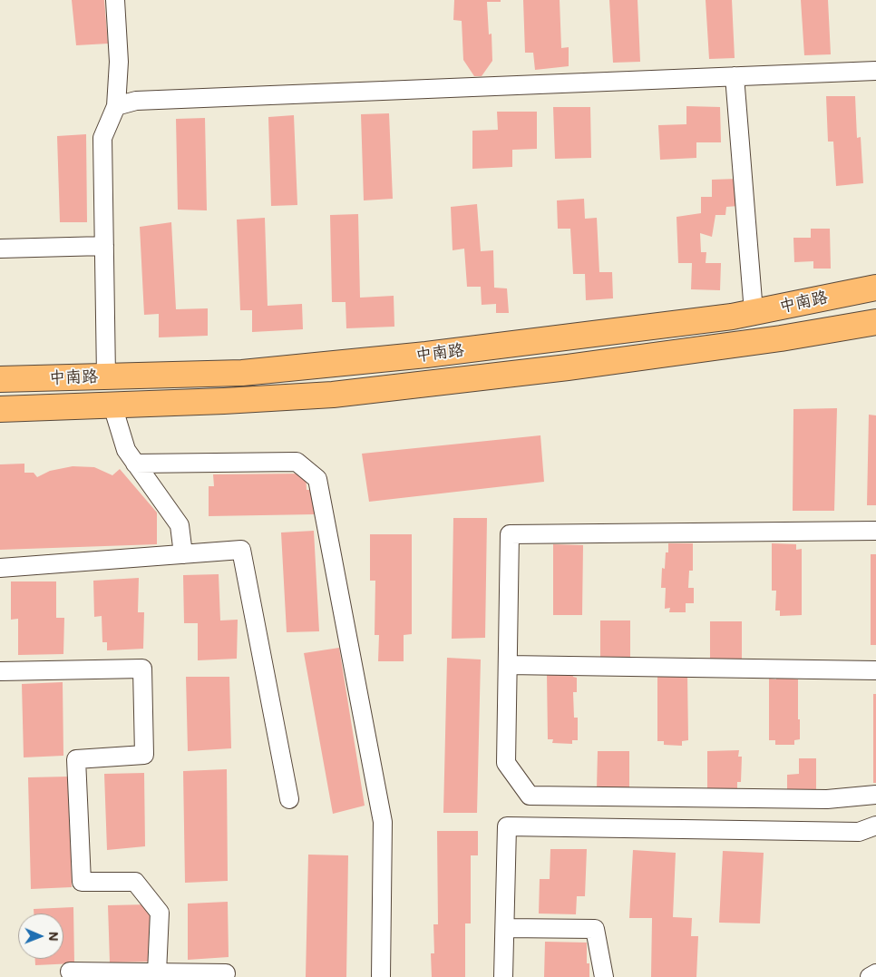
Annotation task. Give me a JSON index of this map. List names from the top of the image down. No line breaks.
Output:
{"streets":{"main road":["中南路"]},"north":"right"}
